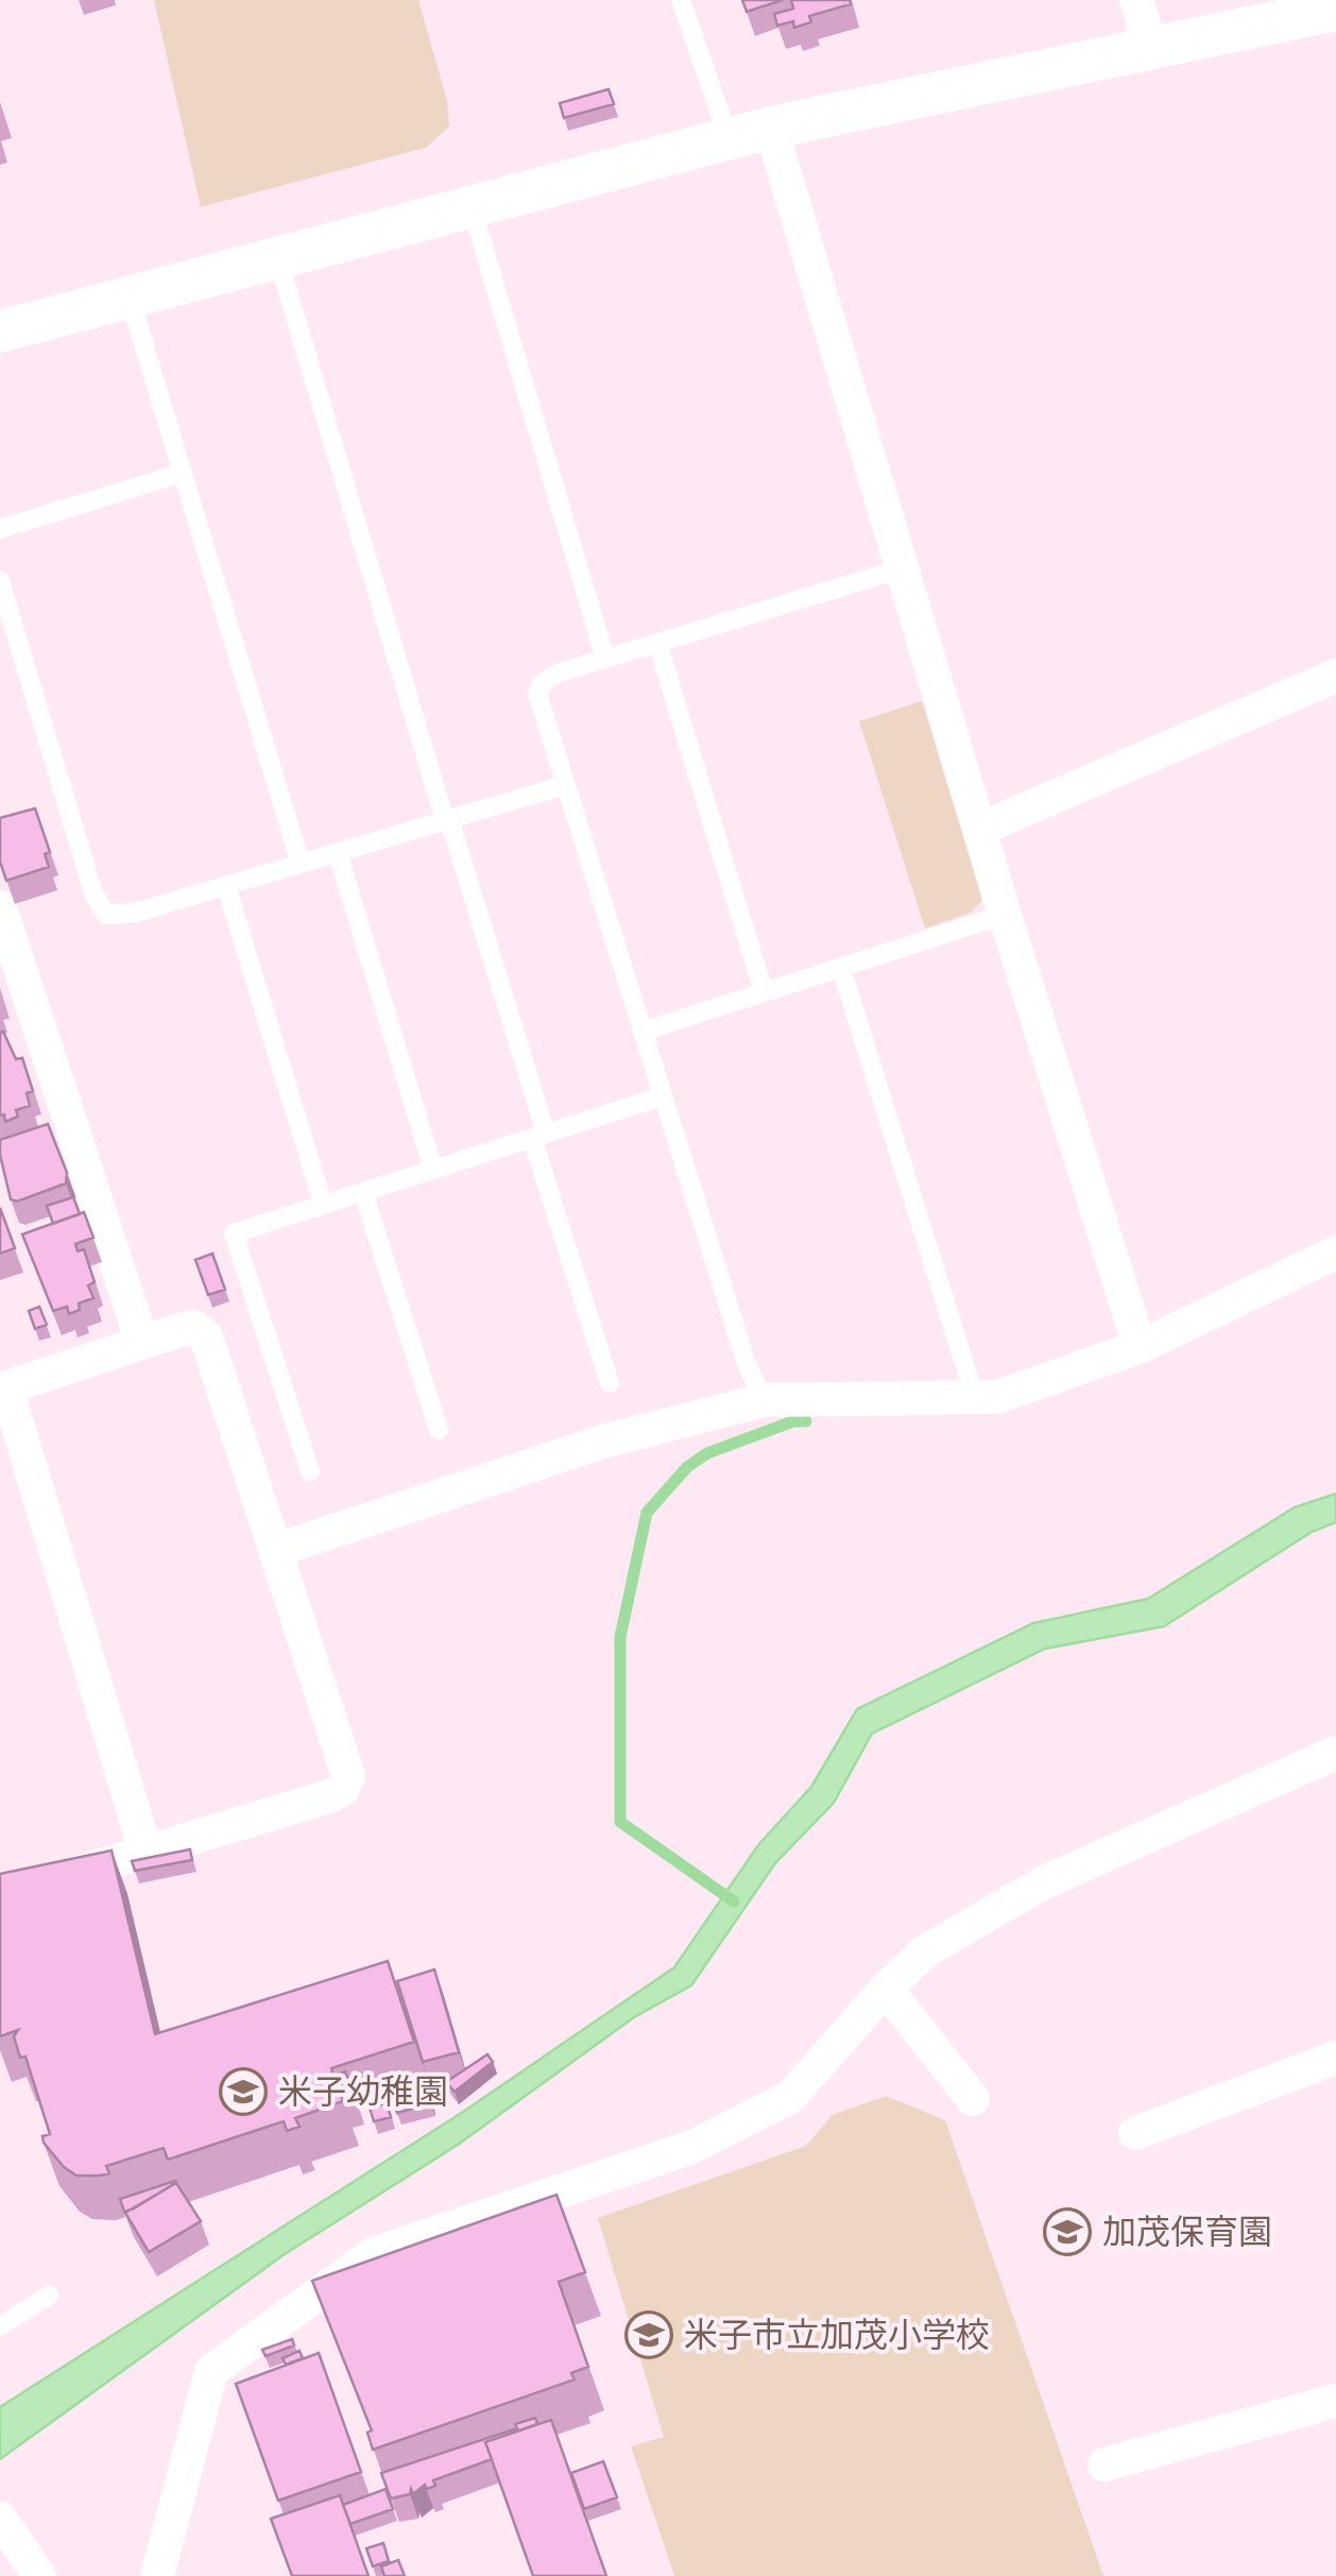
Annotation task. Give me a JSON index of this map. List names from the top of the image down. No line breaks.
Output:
{"places":{"school or university":["米子幼稚園","加茂保育園","米子市立加茂小学校"]}}
